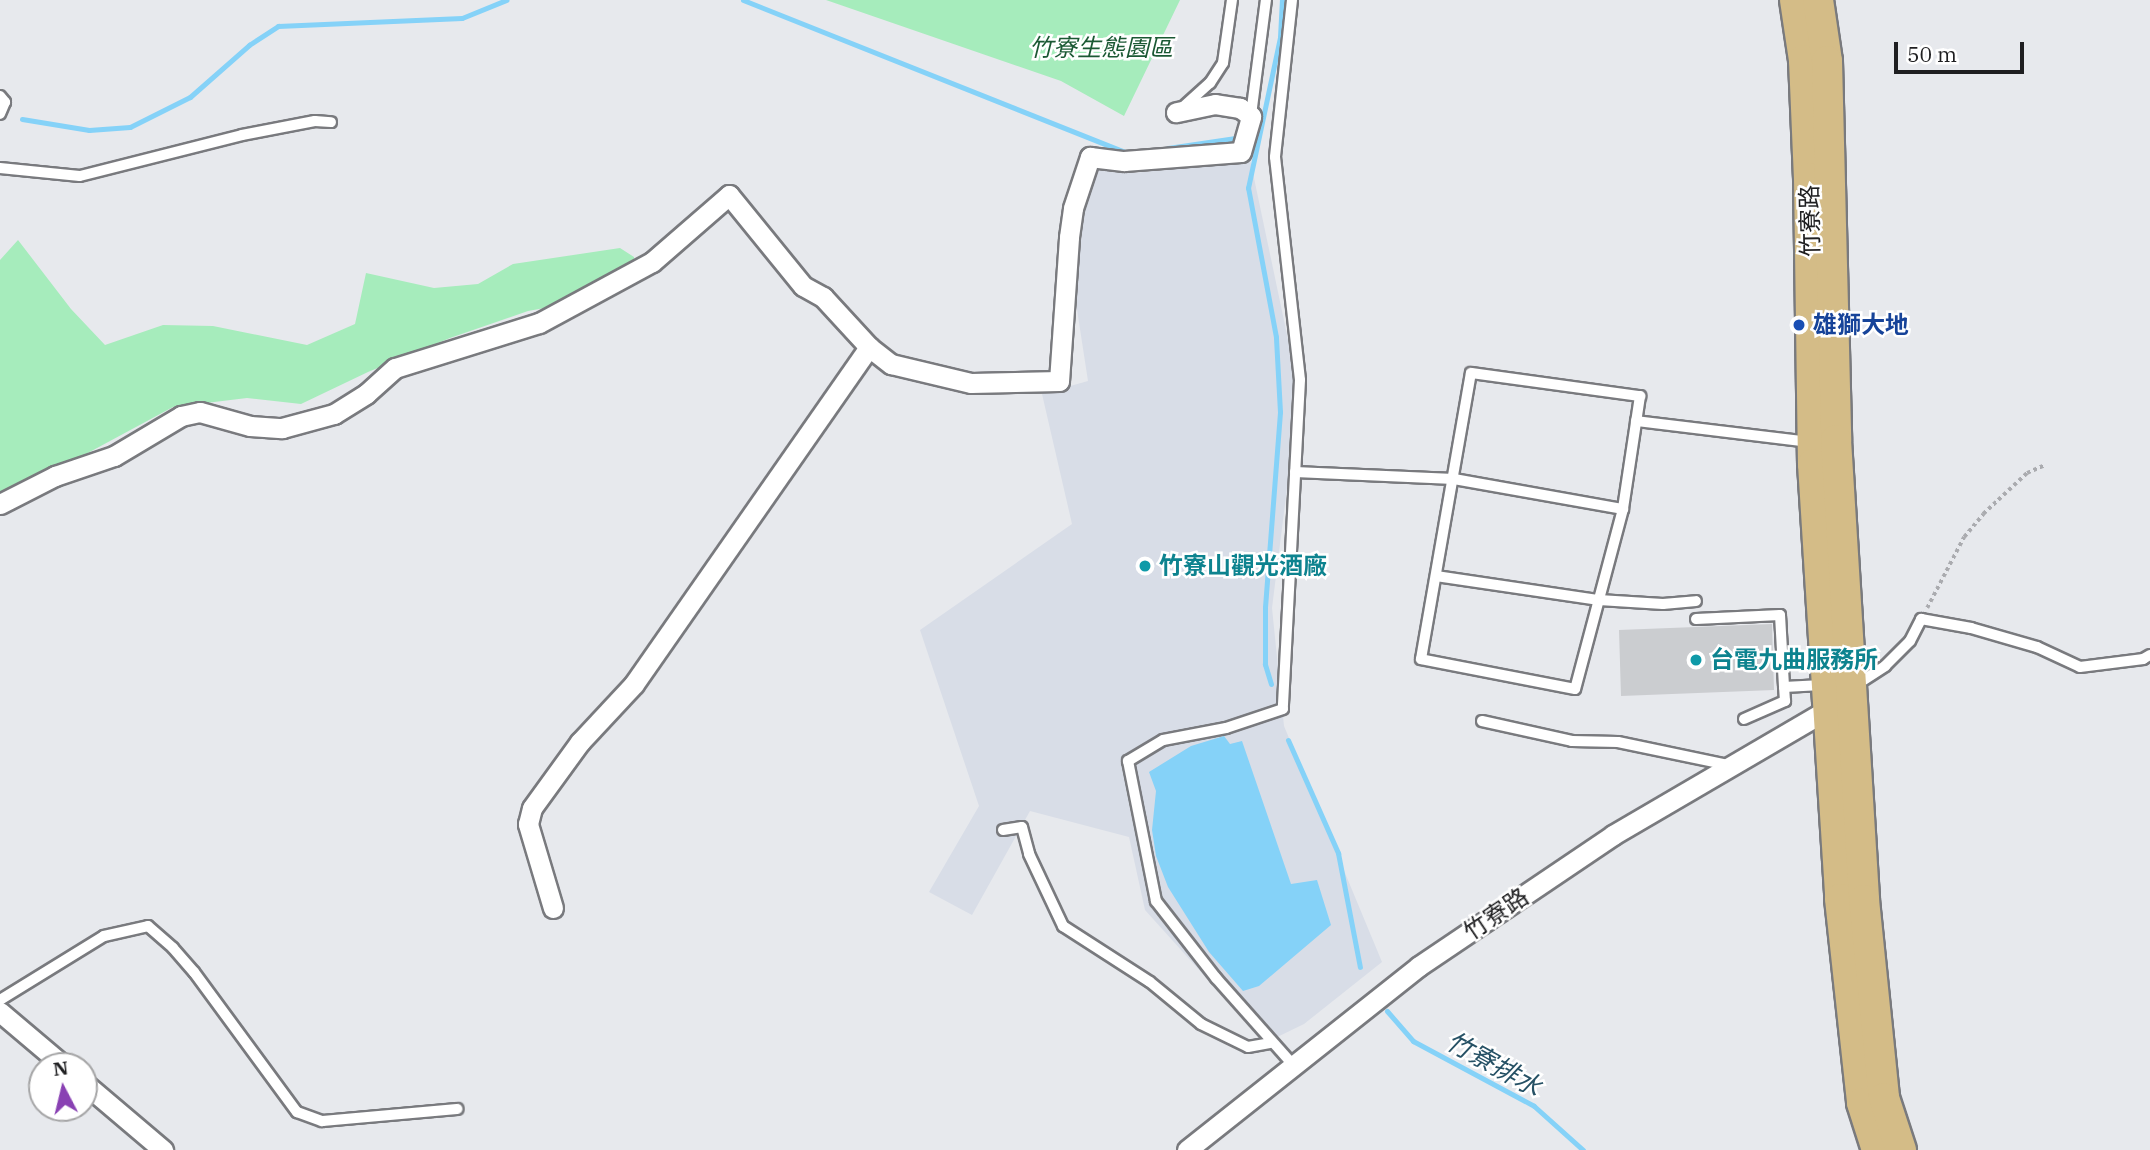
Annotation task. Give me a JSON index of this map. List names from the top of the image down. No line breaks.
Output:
{"streets":{"main road":["竹寮路"]},"water":["竹寮排水"],"parks":["竹寮生態園區"],"places":["雄獅大地","竹寮山觀光酒廠","台電九曲服務所"],"scale_bar":"50 m","north":"top"}
